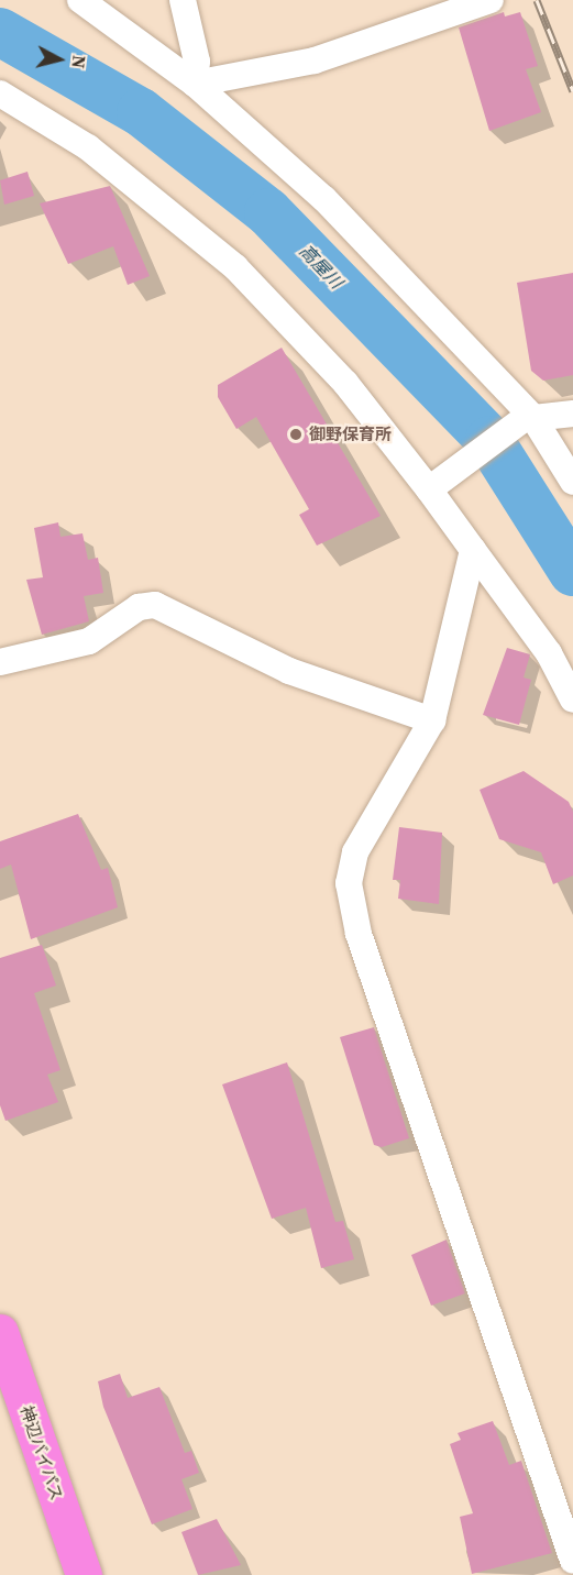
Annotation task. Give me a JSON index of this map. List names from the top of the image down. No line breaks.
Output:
{"streets":{"highway":["神辺バイパス"]},"water":["高屋川"],"places":["御野保育所"],"north":"right"}
